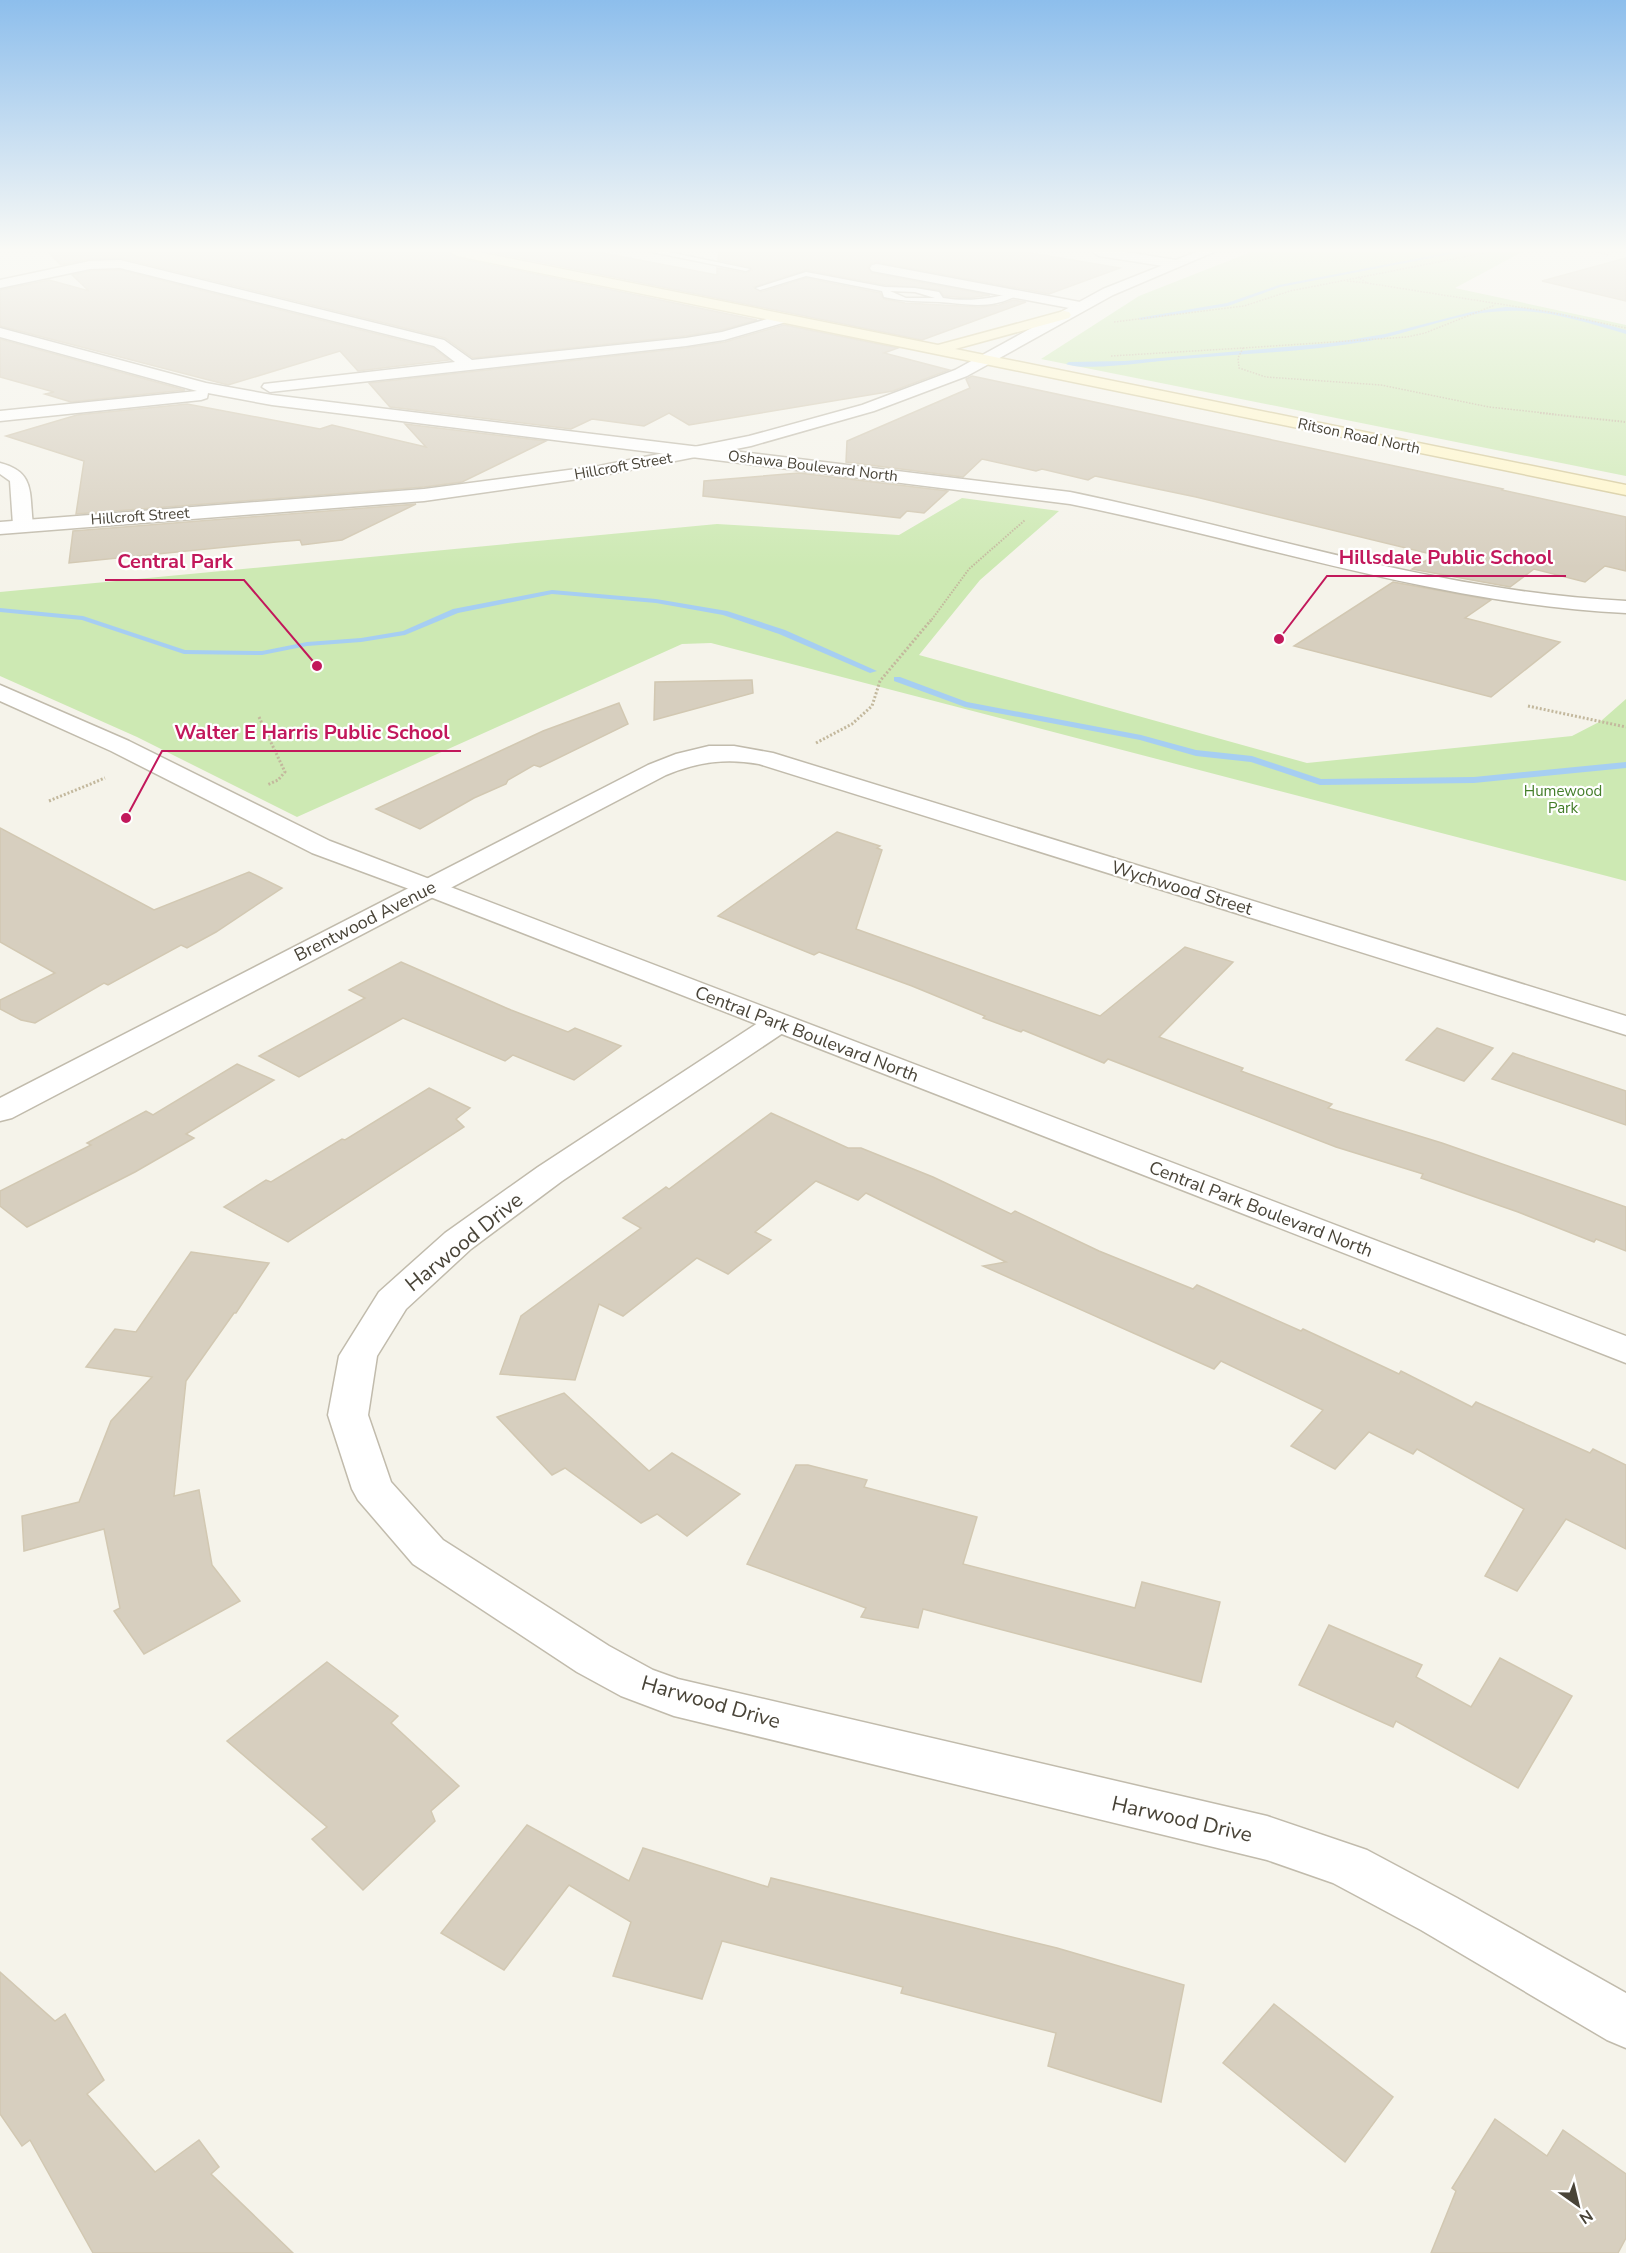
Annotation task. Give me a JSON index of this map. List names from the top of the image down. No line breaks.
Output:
{"streets":{"main road":["Ritson Road North"],"street":["Hillcroft Street","Oshawa Boulevard North","Wychwood Street","Brentwood Avenue","Central Park Boulevard North","Harwood Drive"]},"crossings":[["Ritson Road North","Hillcroft Street"],["Hillcroft Street","Oshawa Boulevard North"],["Wychwood Street","Brentwood Avenue"],["Brentwood Avenue","Central Park Boulevard North"],["Central Park Boulevard North","Harwood Drive"]],"parks":["Humewood Park"],"places":["Hillsdale Public School","Central Park","Walter E Harris Public School"],"north":"bottom right"}
